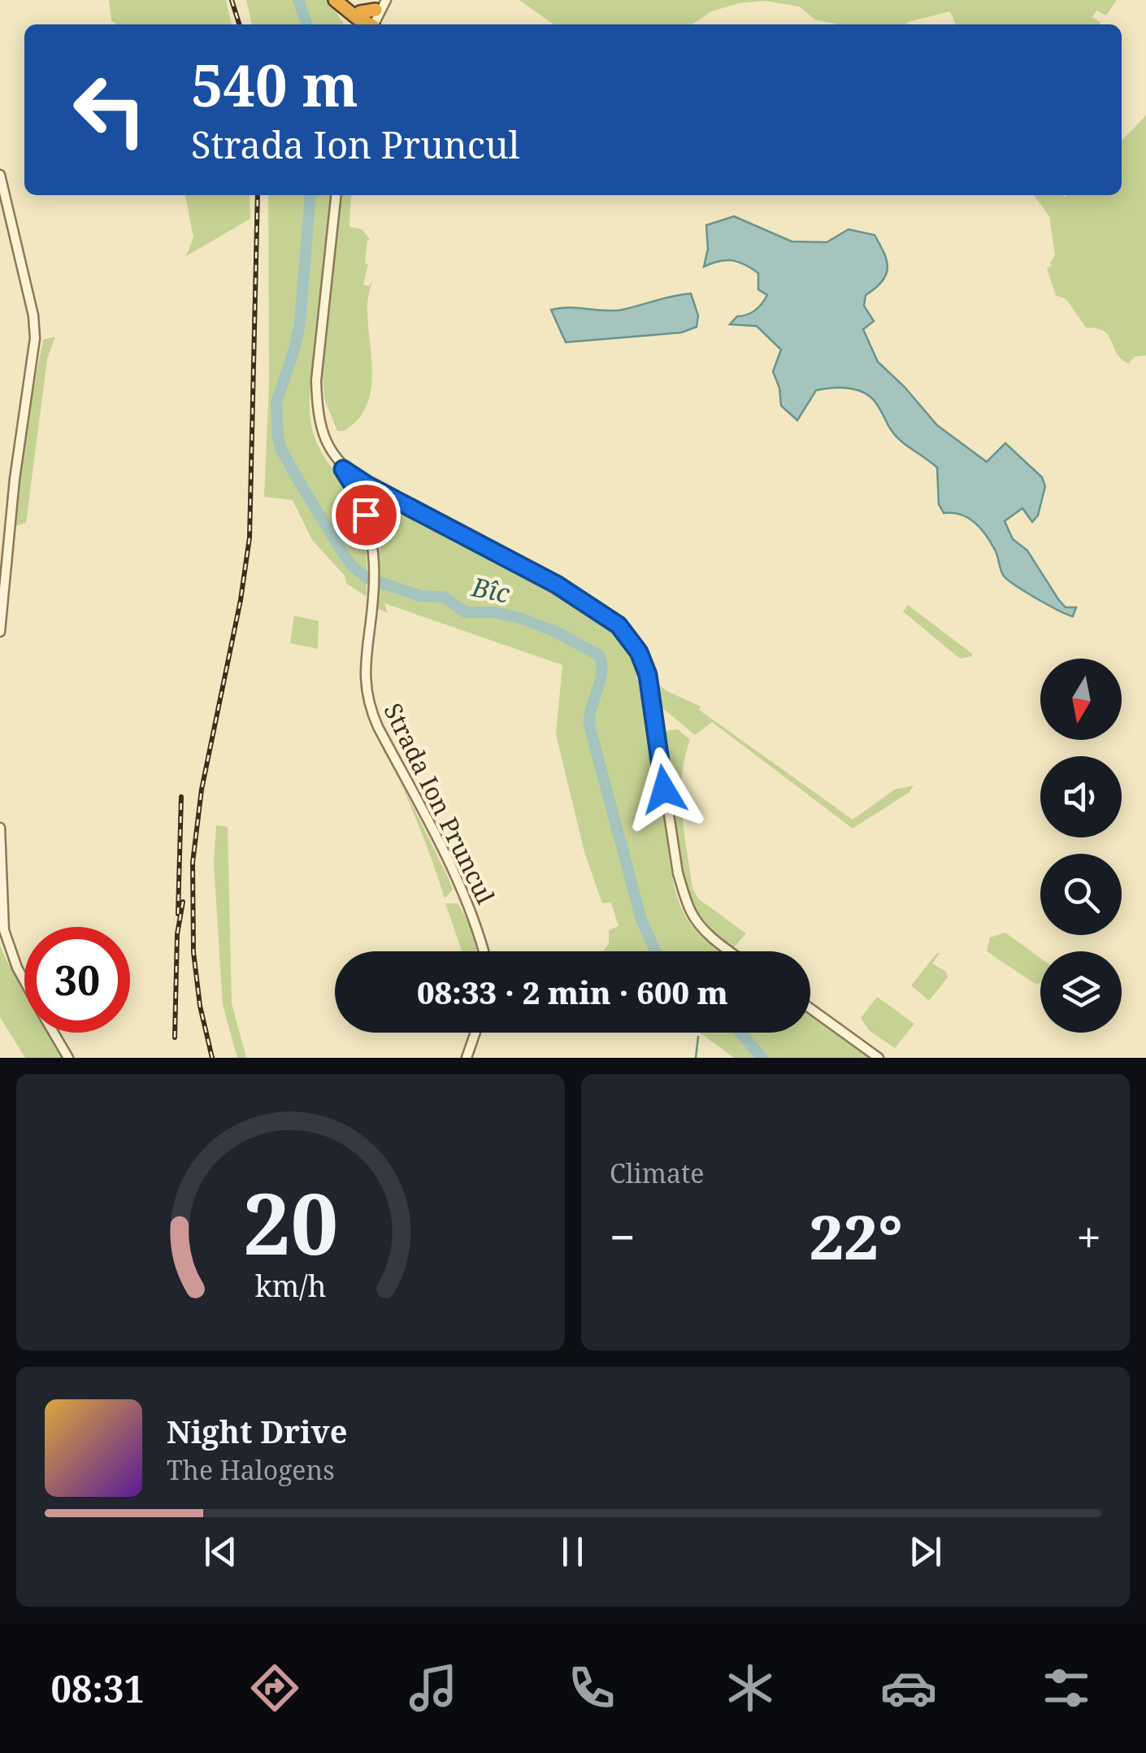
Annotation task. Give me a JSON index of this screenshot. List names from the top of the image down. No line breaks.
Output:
{"streets":{"street":["Strada Ion Pruncul"]},"water":["Bîc"],"north":"bottom","page":{"turn":["540 m","Strada Ion Pruncul"],"limit":"30","trip":"08:33 · 2 min · 600 m","tile":"Climate","heat":["−","22°","+"],"song":["Night Drive","The Halogens"],"tabs":"08:31","gauge":["20","km/h"]}}
